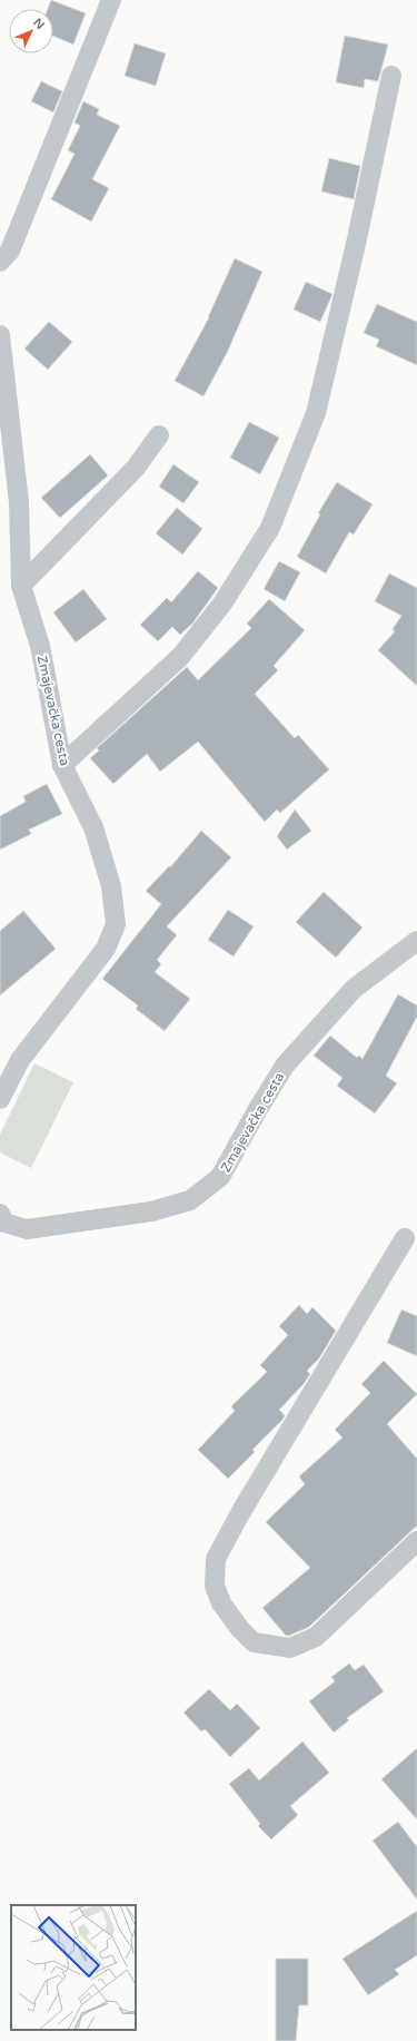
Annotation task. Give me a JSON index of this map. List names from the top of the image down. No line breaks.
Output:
{"streets":{"street":["Zmajevačka cesta"]},"north":"top right"}
